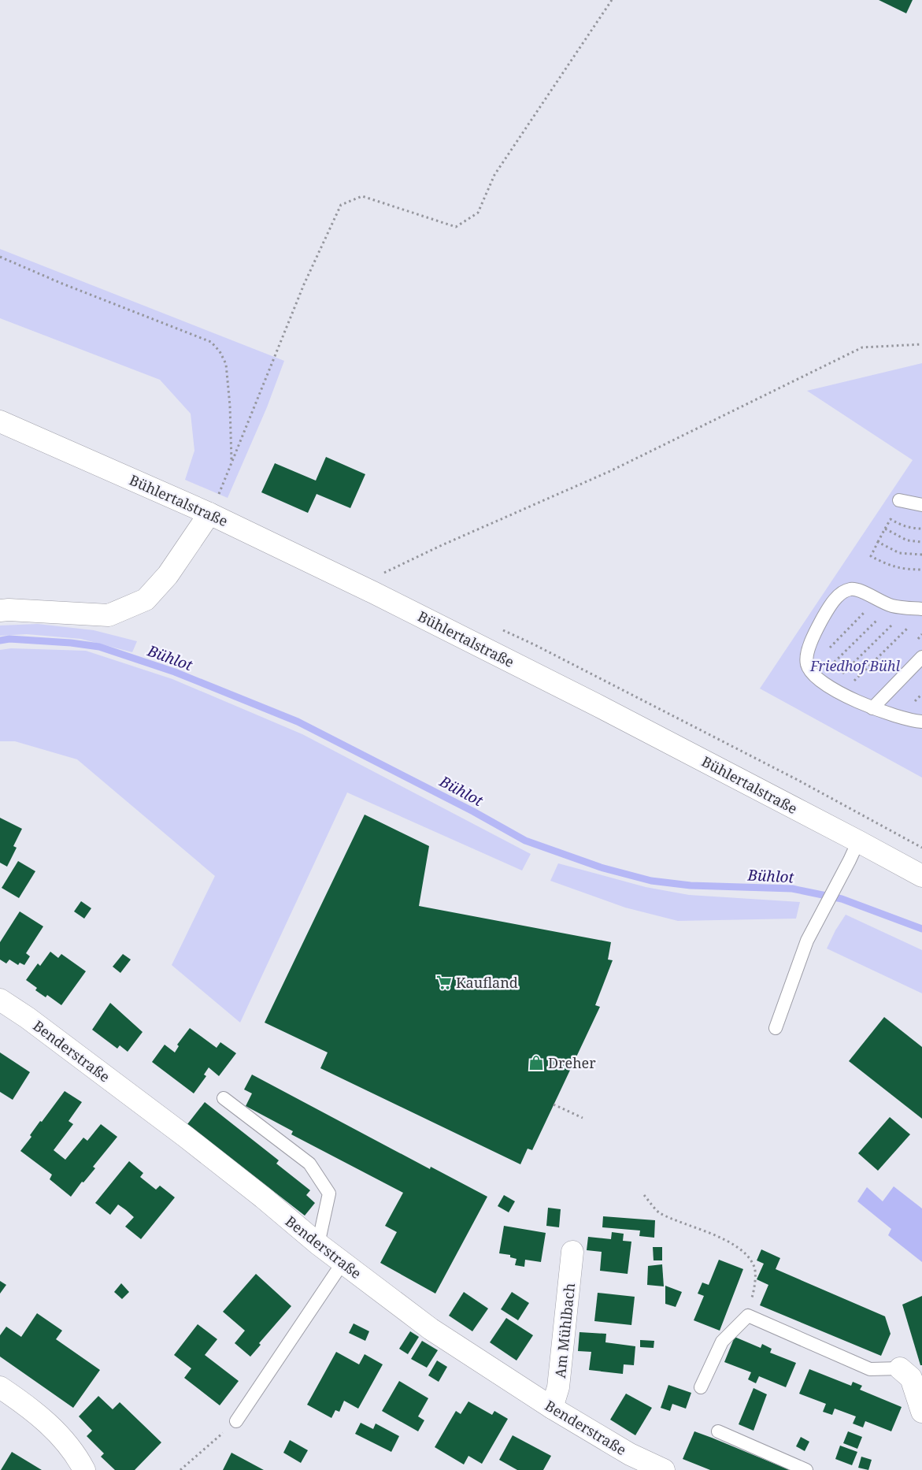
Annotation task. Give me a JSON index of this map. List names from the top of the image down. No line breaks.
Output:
{"streets":{"street":["Bühlertalstraße","Benderstraße","Am Mühlbach"]},"crossings":[["Benderstraße","Am Mühlbach"]],"water":["Bühlot"],"parks":["Friedhof Bühl"],"places":{"supermarket":["Kaufland"],"shop":["Dreher"]}}
